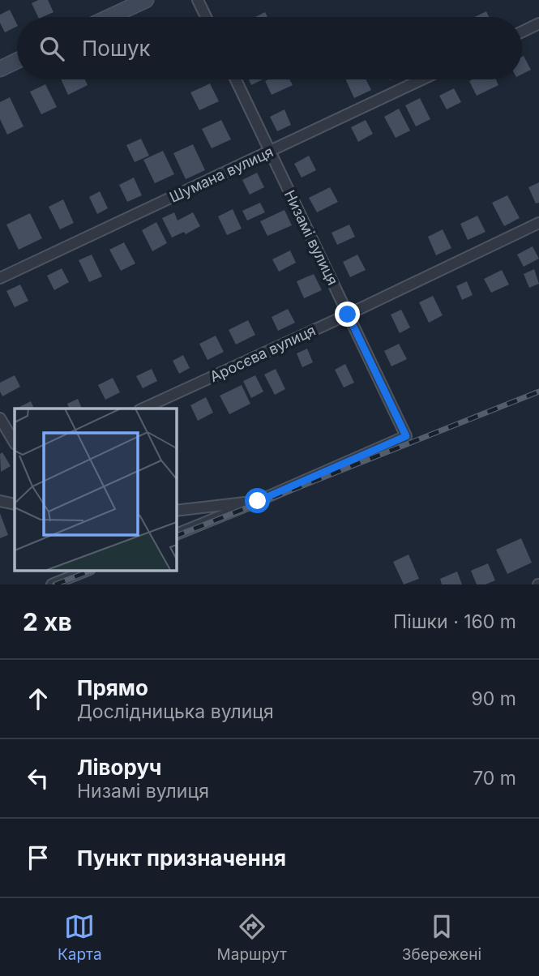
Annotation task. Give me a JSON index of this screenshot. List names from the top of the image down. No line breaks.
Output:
{"streets":{"street":["Шумана вулиця","Низамі вулиця","Аросєва вулиця"]},"crossings":[["Шумана вулиця","Низамі вулиця"],["Низамі вулиця","Аросєва вулиця"]],"page":{"search":"Пошук","heading":["2 хв","Пішки · 160 m"],"list":[["Прямо","Дослідницька вулиця","90 m"],["Ліворуч","Низамі вулиця","70 m"],"Пункт призначення"],"nav":["Карта","Маршрут","Збережені"]}}
